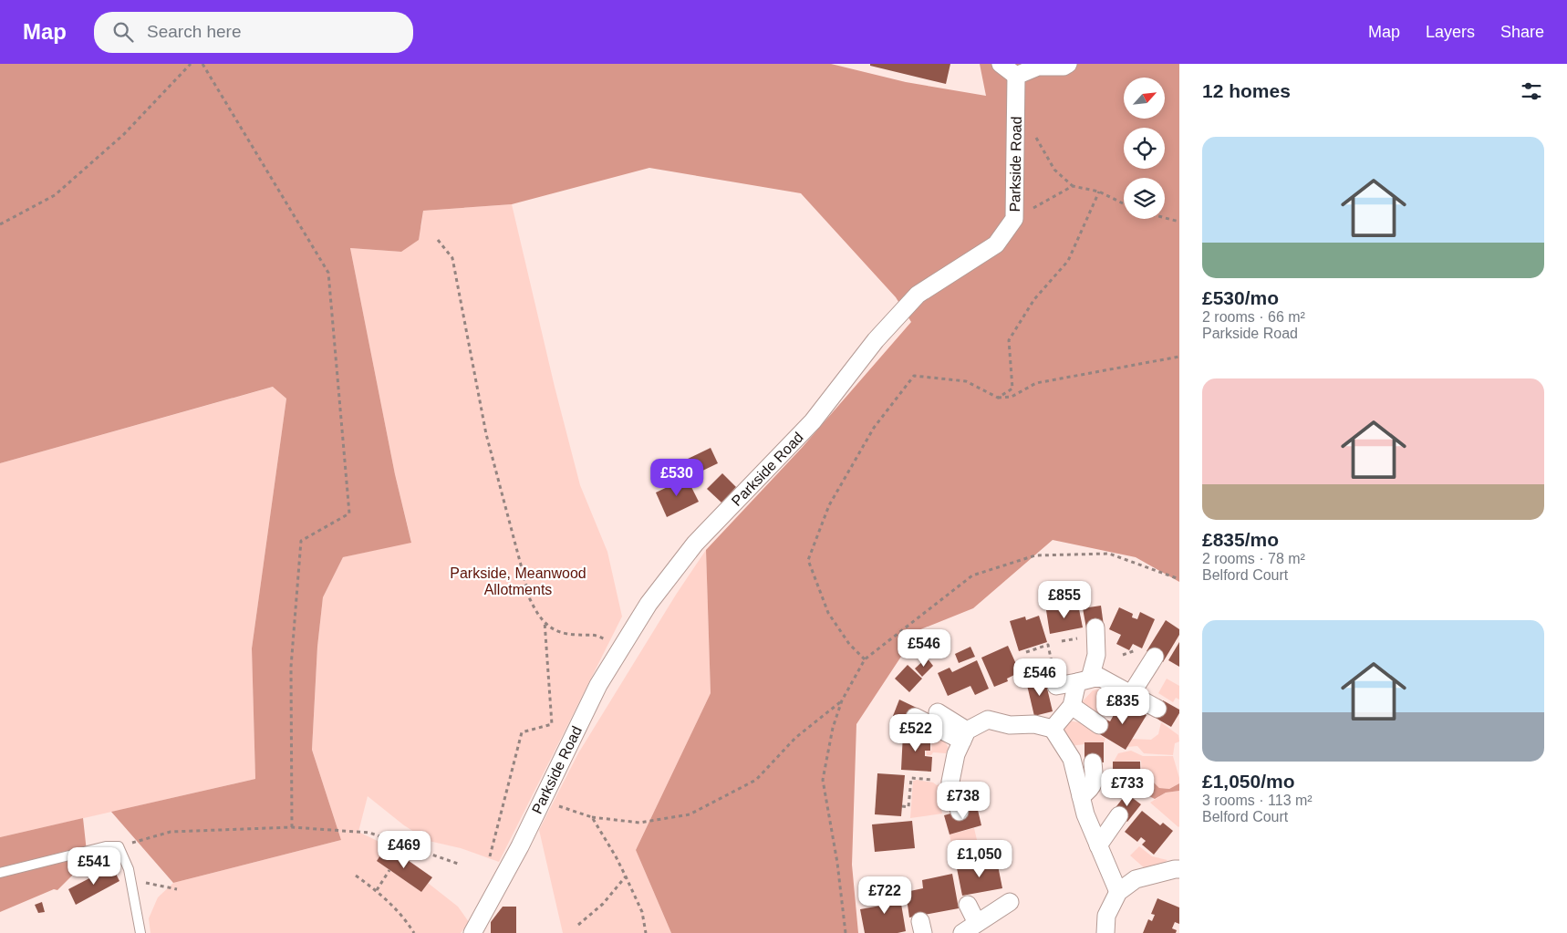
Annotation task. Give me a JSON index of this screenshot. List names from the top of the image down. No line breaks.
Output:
{"streets":{"street":["Parkside Road"]},"parks":["Parkside, Meanwood Allotments"],"north":"top right","page":{"header":"Map","search":"Search here","nav":["Map","Layers","Share"],"heading":"12 homes","list":[{"name":"£530/mo","note":"2 rooms · 66 m² · Parkside Road"},{"name":"£835/mo","note":"2 rooms · 78 m² · Belford Court"},{"name":"£1,050/mo","note":"3 rooms · 113 m² · Belford Court"}],"price":["£530","£855","£546","£546","£835","£522","£733","£738","£469","£1,050","£541","£722"]}}
